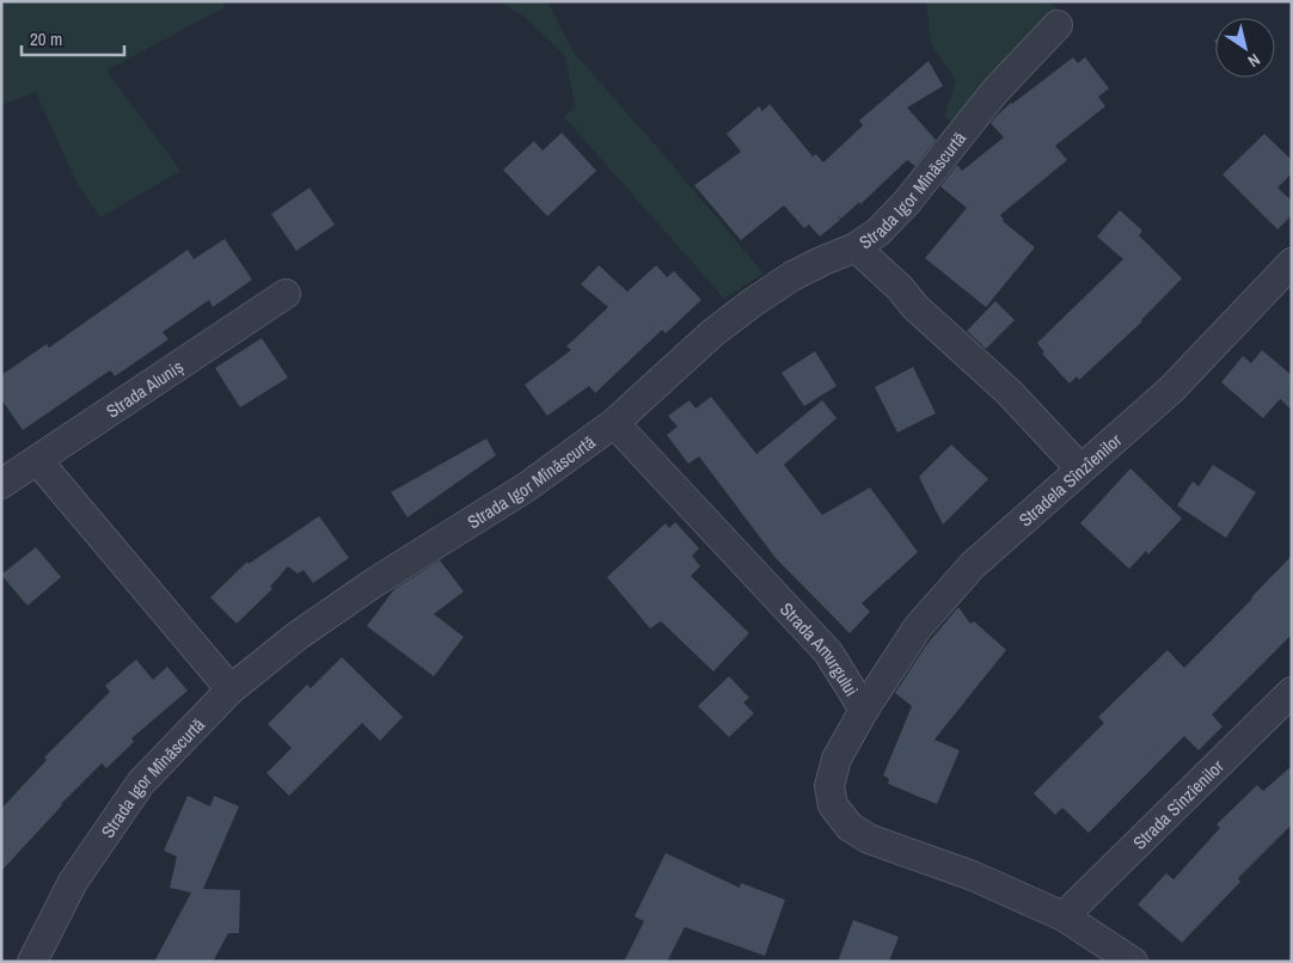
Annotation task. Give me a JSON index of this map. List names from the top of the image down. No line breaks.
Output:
{"streets":{"street":["Strada Igor Mînăscurtă","Strada Aluniș","Stradela Sînzîenilor","Strada Amurgului","Strada Sînzîenilor"]},"crossings":[["Strada Igor Mînăscurtă","Strada Amurgului"],["Stradela Sînzîenilor","Strada Amurgului"],["Strada Amurgului","Strada Sînzîenilor"]],"scale_bar":"20 m","north":"bottom right"}
